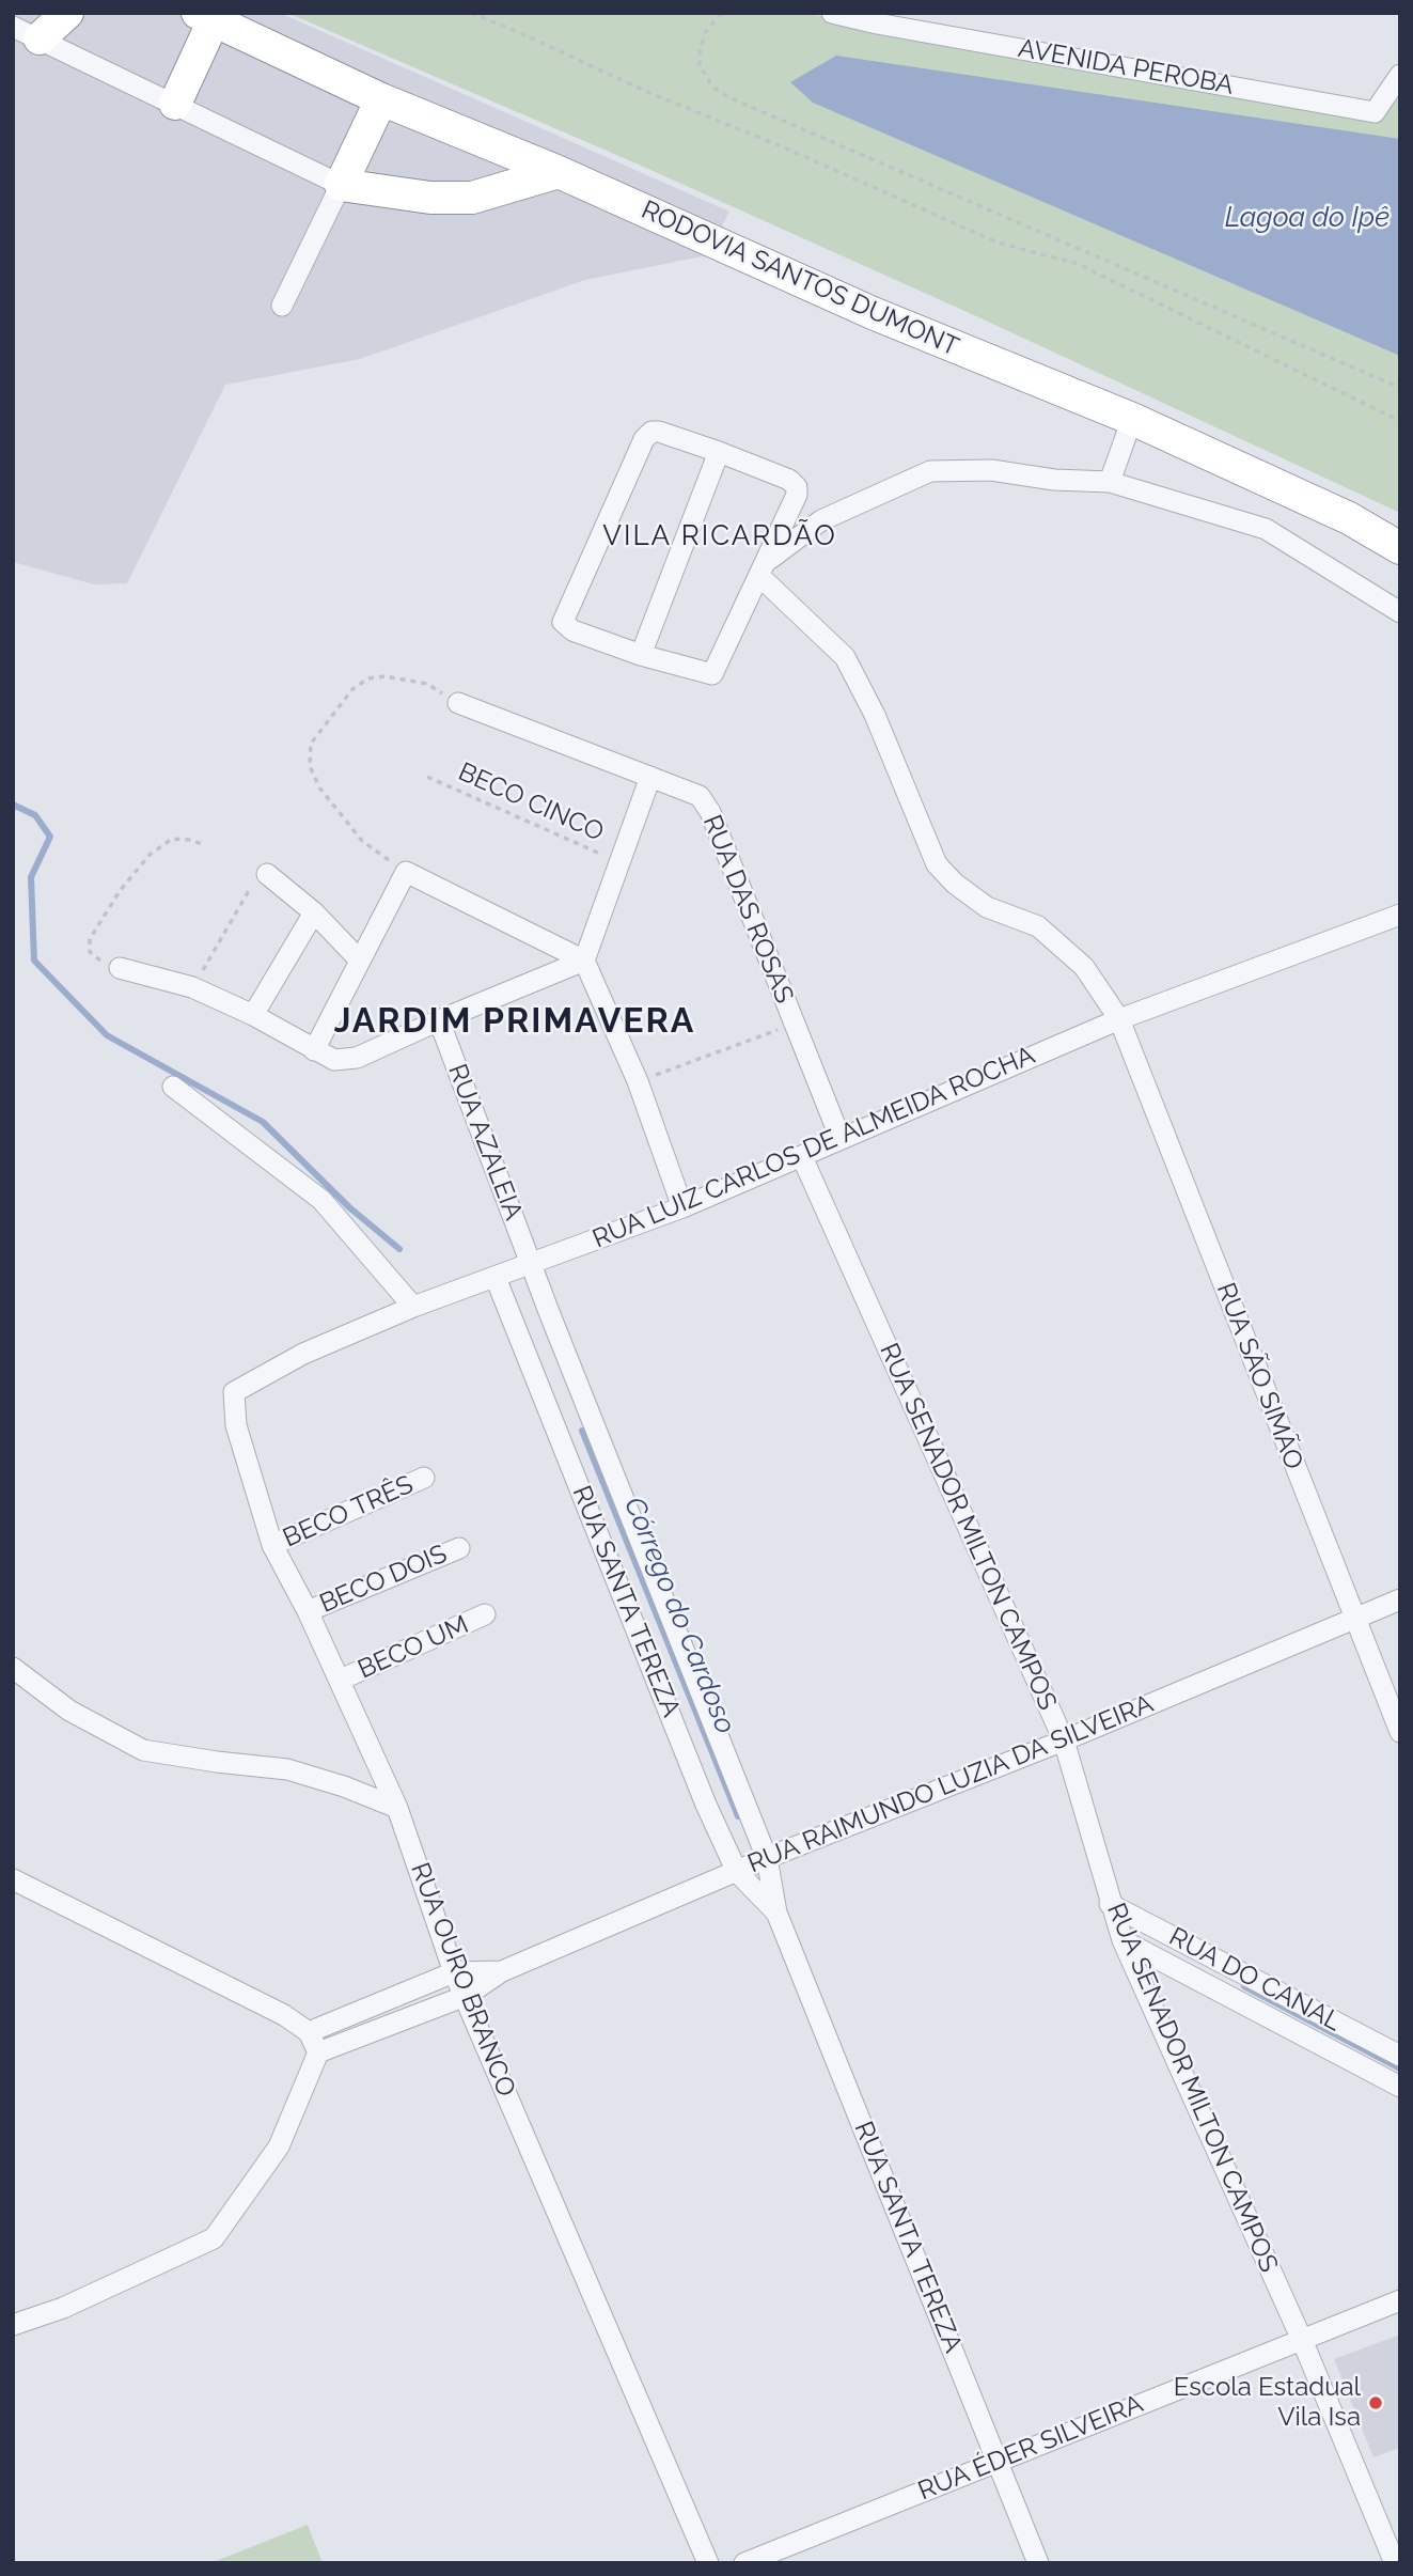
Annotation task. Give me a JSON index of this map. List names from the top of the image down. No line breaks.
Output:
{"streets":{"highway":["RODOVIA SANTOS DUMONT"],"street":["AVENIDA PEROBA","RUA DAS ROSAS","RUA AZALEIA","RUA LUIZ CARLOS DE ALMEIDA ROCHA","RUA SÃO SIMÃO","BECO TRÊS","RUA SENADOR MILTON CAMPOS","BECO DOIS","RUA SANTA TEREZA","BECO UM","RUA RAIMUNDO LUZIA DA SILVEIRA","RUA OURO BRANCO","RUA DO CANAL","RUA ÉDER SILVEIRA"],"path":["BECO CINCO"]},"crossings":[["RUA DAS ROSAS","RUA LUIZ CARLOS DE ALMEIDA ROCHA"],["RUA AZALEIA","RUA LUIZ CARLOS DE ALMEIDA ROCHA"],["RUA AZALEIA","RUA SANTA TEREZA"],["RUA LUIZ CARLOS DE ALMEIDA ROCHA","RUA SÃO SIMÃO"],["RUA LUIZ CARLOS DE ALMEIDA ROCHA","RUA SENADOR MILTON CAMPOS"],["RUA LUIZ CARLOS DE ALMEIDA ROCHA","RUA SANTA TEREZA"],["RUA LUIZ CARLOS DE ALMEIDA ROCHA","RUA OURO BRANCO"],["RUA SÃO SIMÃO","RUA RAIMUNDO LUZIA DA SILVEIRA"],["BECO TRÊS","RUA OURO BRANCO"],["RUA SENADOR MILTON CAMPOS","RUA RAIMUNDO LUZIA DA SILVEIRA"],["RUA SENADOR MILTON CAMPOS","RUA DO CANAL"],["RUA SENADOR MILTON CAMPOS","RUA ÉDER SILVEIRA"],["BECO DOIS","RUA OURO BRANCO"],["RUA SANTA TEREZA","RUA RAIMUNDO LUZIA DA SILVEIRA"],["RUA SANTA TEREZA","RUA ÉDER SILVEIRA"],["BECO UM","RUA OURO BRANCO"],["RUA RAIMUNDO LUZIA DA SILVEIRA","RUA OURO BRANCO"]],"districts":["VILA RICARDÃO","JARDIM PRIMAVERA"],"water":["Lagoa do Ipê","Córrego do Cardoso"],"places":["Escola Estadual Vila Isa"]}
